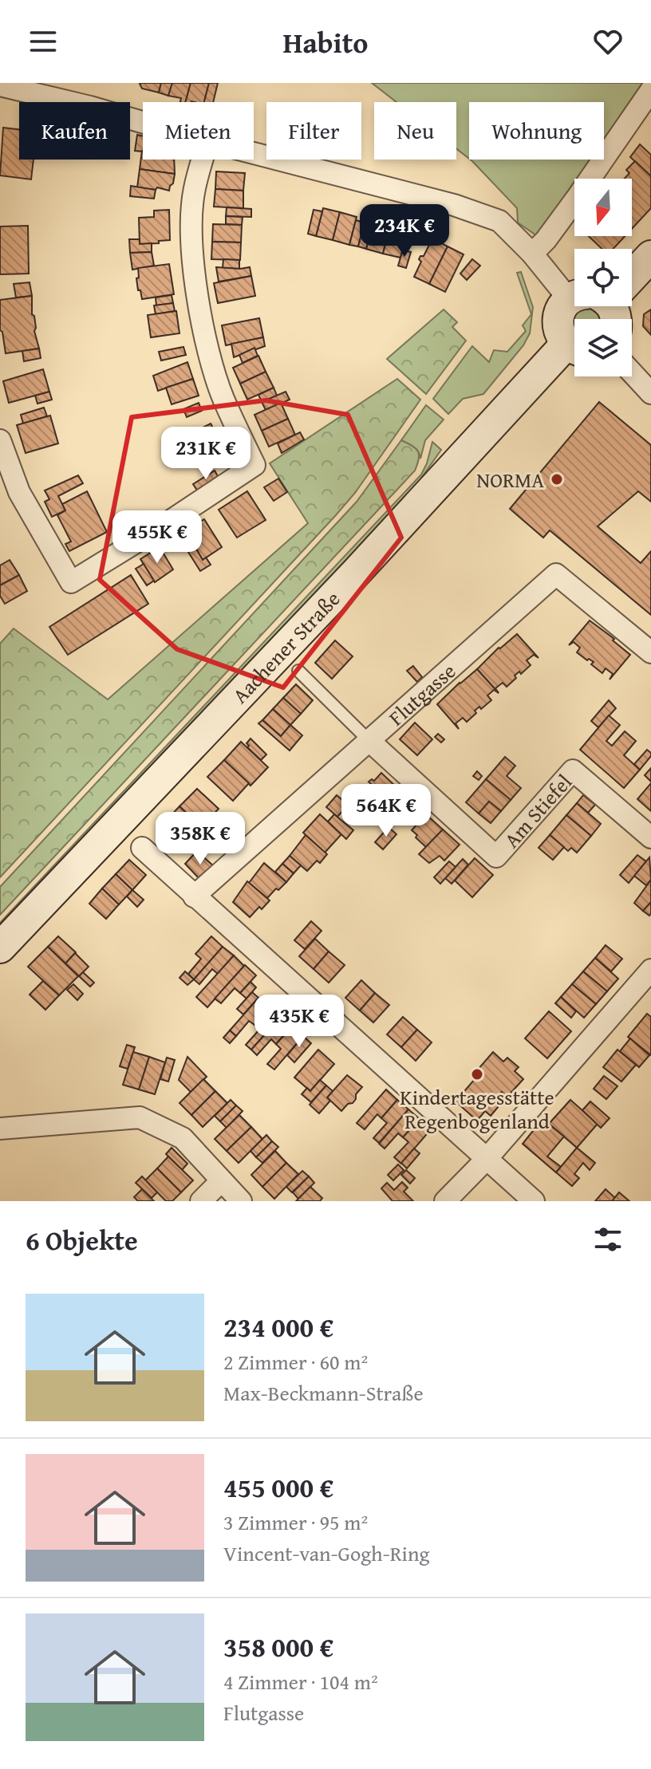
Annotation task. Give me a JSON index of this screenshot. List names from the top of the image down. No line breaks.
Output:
{"streets":{"main road":["Aachener Straße"],"street":["Flutgasse","Am Stiefel"]},"crossings":[["Flutgasse","Am Stiefel"]],"places":["NORMA","Kindertagesstätte Regenbogenland"],"north":"bottom","page":{"header":"Habito","chip":["Kaufen","Mieten","Filter","Neu","Wohnung"],"price":["234K €","231K €","455K €","564K €","358K €","435K €"],"heading":"6 Objekte","list":[{"name":"234 000 €","note":"2 Zimmer · 60 m² · Max-Beckmann-Straße"},{"name":"455 000 €","note":"3 Zimmer · 95 m² · Vincent-van-Gogh-Ring"},{"name":"358 000 €","note":"4 Zimmer · 104 m² · Flutgasse"}]}}
